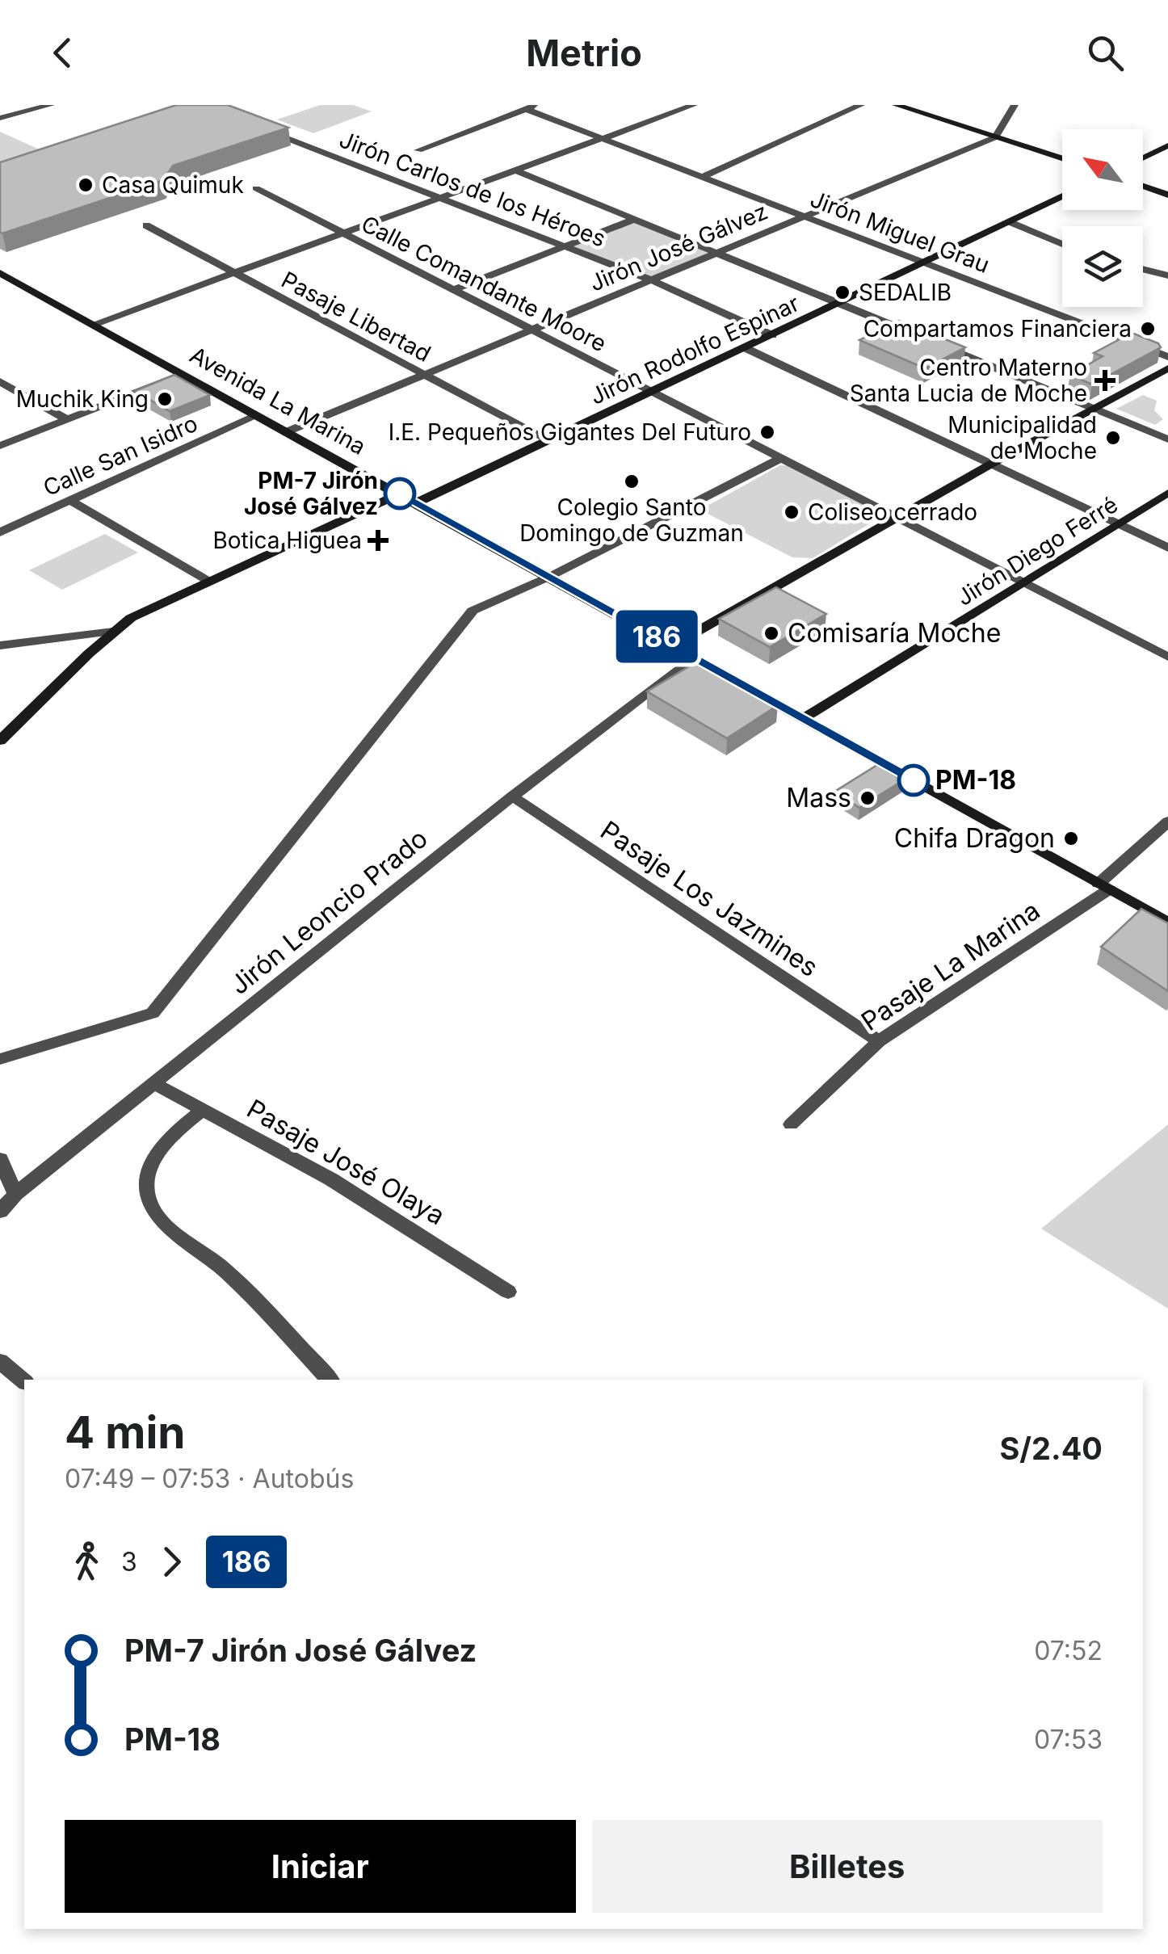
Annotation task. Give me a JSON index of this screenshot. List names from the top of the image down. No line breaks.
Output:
{"streets":{"street":["Jirón Carlos de los Héroes","Jirón Miguel Grau","Jirón José Gálvez","Calle Comandante Moore","Pasaje Libertad","Jirón Rodolfo Espinar","Avenida La Marina","Calle San Isidro","Jirón Diego Ferré","Pasaje Los Jazmines","Jirón Leoncio Prado","Pasaje La Marina","Pasaje José Olaya"]},"crossings":[["Jirón Carlos de los Héroes","Jirón José Gálvez"],["Jirón Carlos de los Héroes","Jirón Rodolfo Espinar"],["Jirón Miguel Grau","Jirón José Gálvez"],["Jirón Miguel Grau","Jirón Rodolfo Espinar"],["Jirón José Gálvez","Calle Comandante Moore"],["Jirón José Gálvez","Pasaje Libertad"],["Jirón José Gálvez","Avenida La Marina"],["Calle Comandante Moore","Jirón Rodolfo Espinar"],["Calle Comandante Moore","Jirón Diego Ferré"],["Pasaje Libertad","Jirón Rodolfo Espinar"],["Jirón Rodolfo Espinar","Avenida La Marina"],["Avenida La Marina","Calle San Isidro"],["Avenida La Marina","Jirón Diego Ferré"],["Avenida La Marina","Jirón Leoncio Prado"],["Avenida La Marina","Pasaje La Marina"],["Pasaje Los Jazmines","Jirón Leoncio Prado"],["Pasaje Los Jazmines","Pasaje La Marina"],["Jirón Leoncio Prado","Pasaje José Olaya"]],"places":{"other":["Casa Quimuk","SEDALIB","Compartamos Financiera","Muchik King","I.E. Pequeños Gigantes Del Futuro","Municipalidad de Moche","Colegio Santo Domingo de Guzman","PM-7 Jirón José Gálvez","Coliseo cerrado","Comisaría Moche","PM-18","Mass","Chifa Dragon"],"health":["Centro Materno Santa Lucia de Moche","Botica Higuea"]},"lines":["bus line 186"],"north":"top left","page":{"header":"Metrio","on_map":"186","heading":["4 min","07:49 – 07:53 · Autobús","S/2.40"],"legs":["3","186"],"list":[{"name":"PM-7 Jirón José Gálvez","value":"07:52"},{"name":"PM-18","value":"07:53"}],"buttons":["Iniciar","Billetes"]}}
